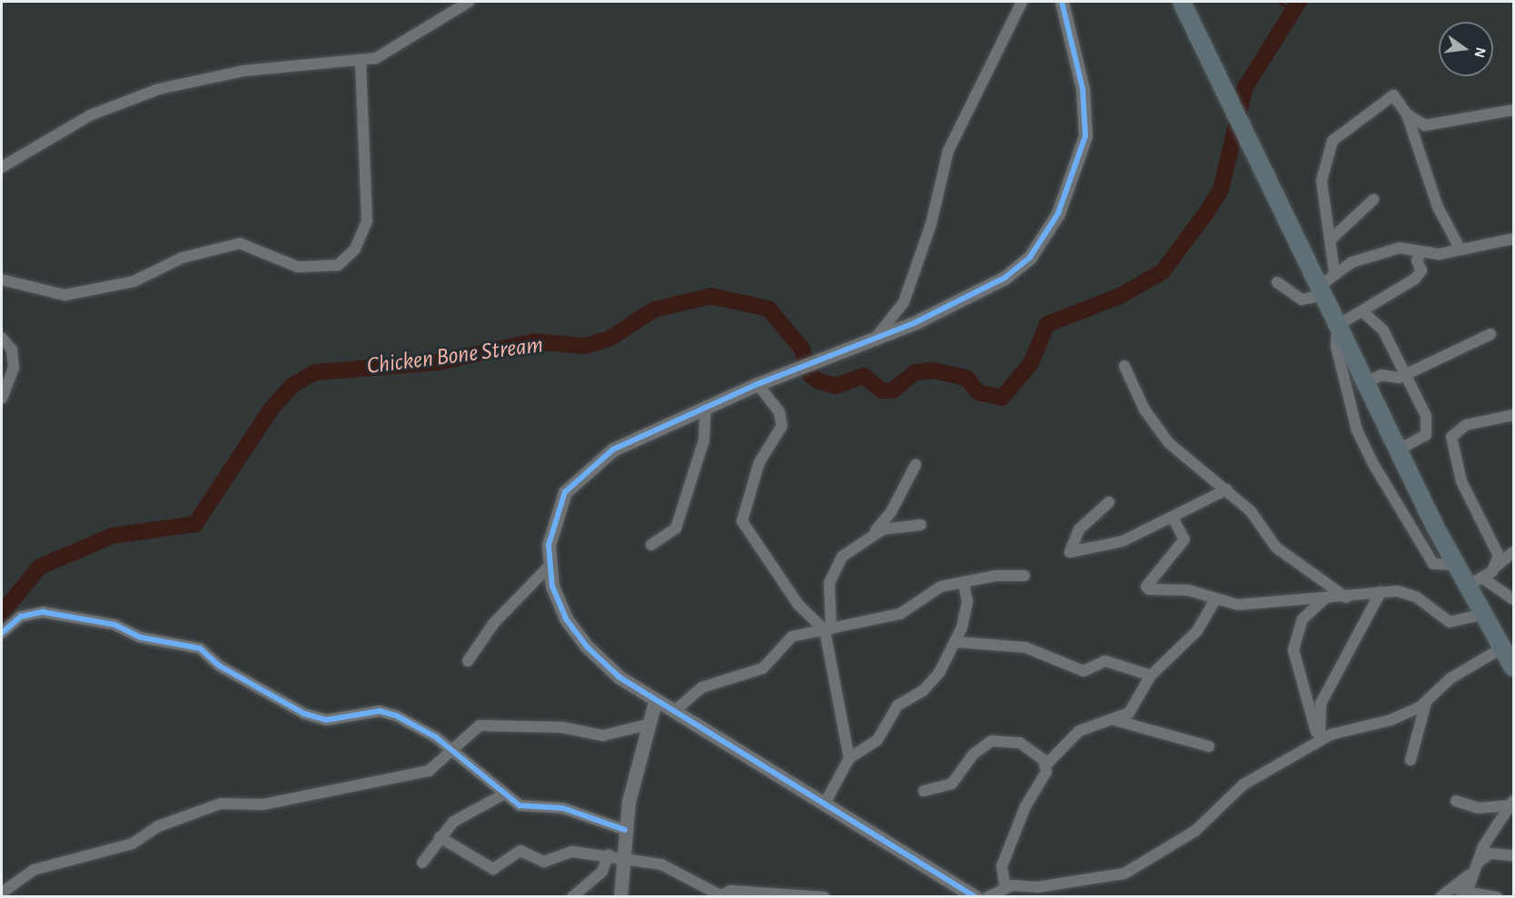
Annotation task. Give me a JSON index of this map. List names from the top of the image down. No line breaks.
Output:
{"water":["Chicken Bone Stream"],"north":"right"}
